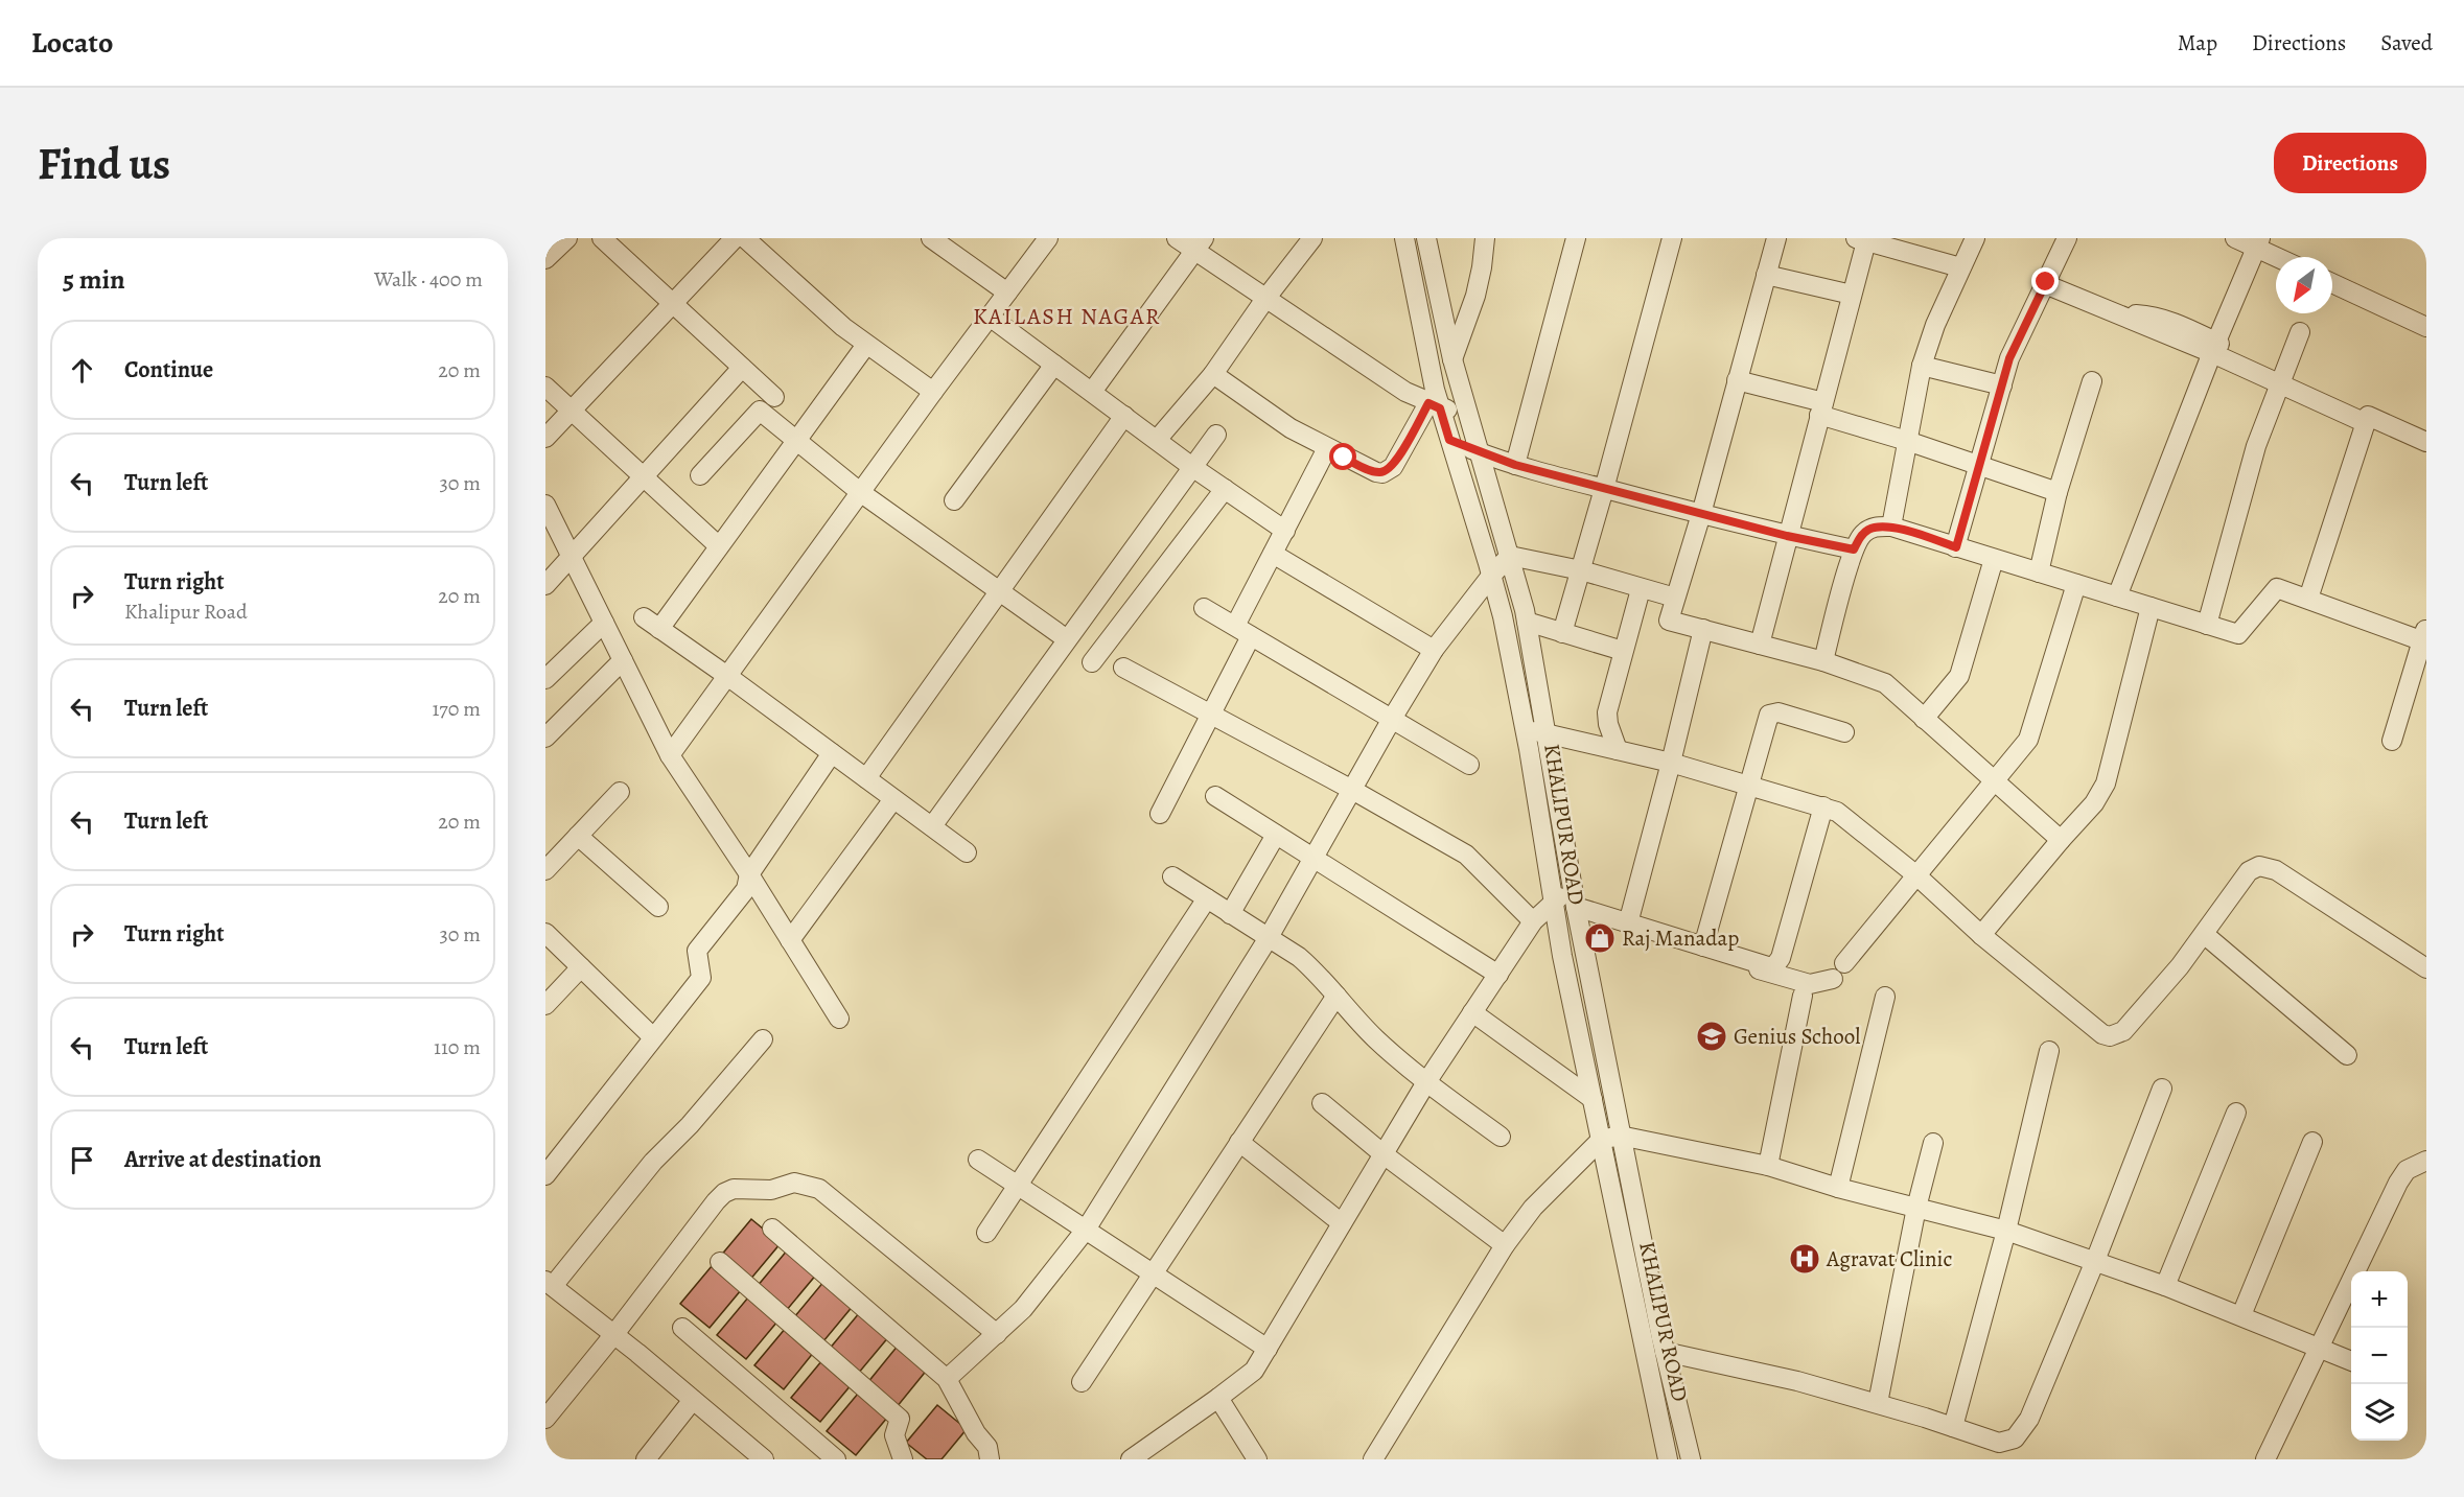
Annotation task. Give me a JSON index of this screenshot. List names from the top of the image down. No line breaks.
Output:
{"streets":{"street":["KHALIPUR ROAD"]},"districts":["KAILASH NAGAR"],"places":{"shop":["Raj Manadap"],"school or university":["Genius School"],"hospital":["Agravat Clinic"]},"north":"bottom left","page":{"header":"Locato","nav":["Map","Directions","Saved"],"buttons":"Directions","title":"Find us","heading":["5 min","Walk · 400 m"],"list":[["Continue","20 m"],["Turn left","30 m"],["Turn right","Khalipur Road","20 m"],["Turn left","170 m"],["Turn left","20 m"],["Turn right","30 m"],["Turn left","110 m"],"Arrive at destination"],"map_buttons":["+","−"]}}
